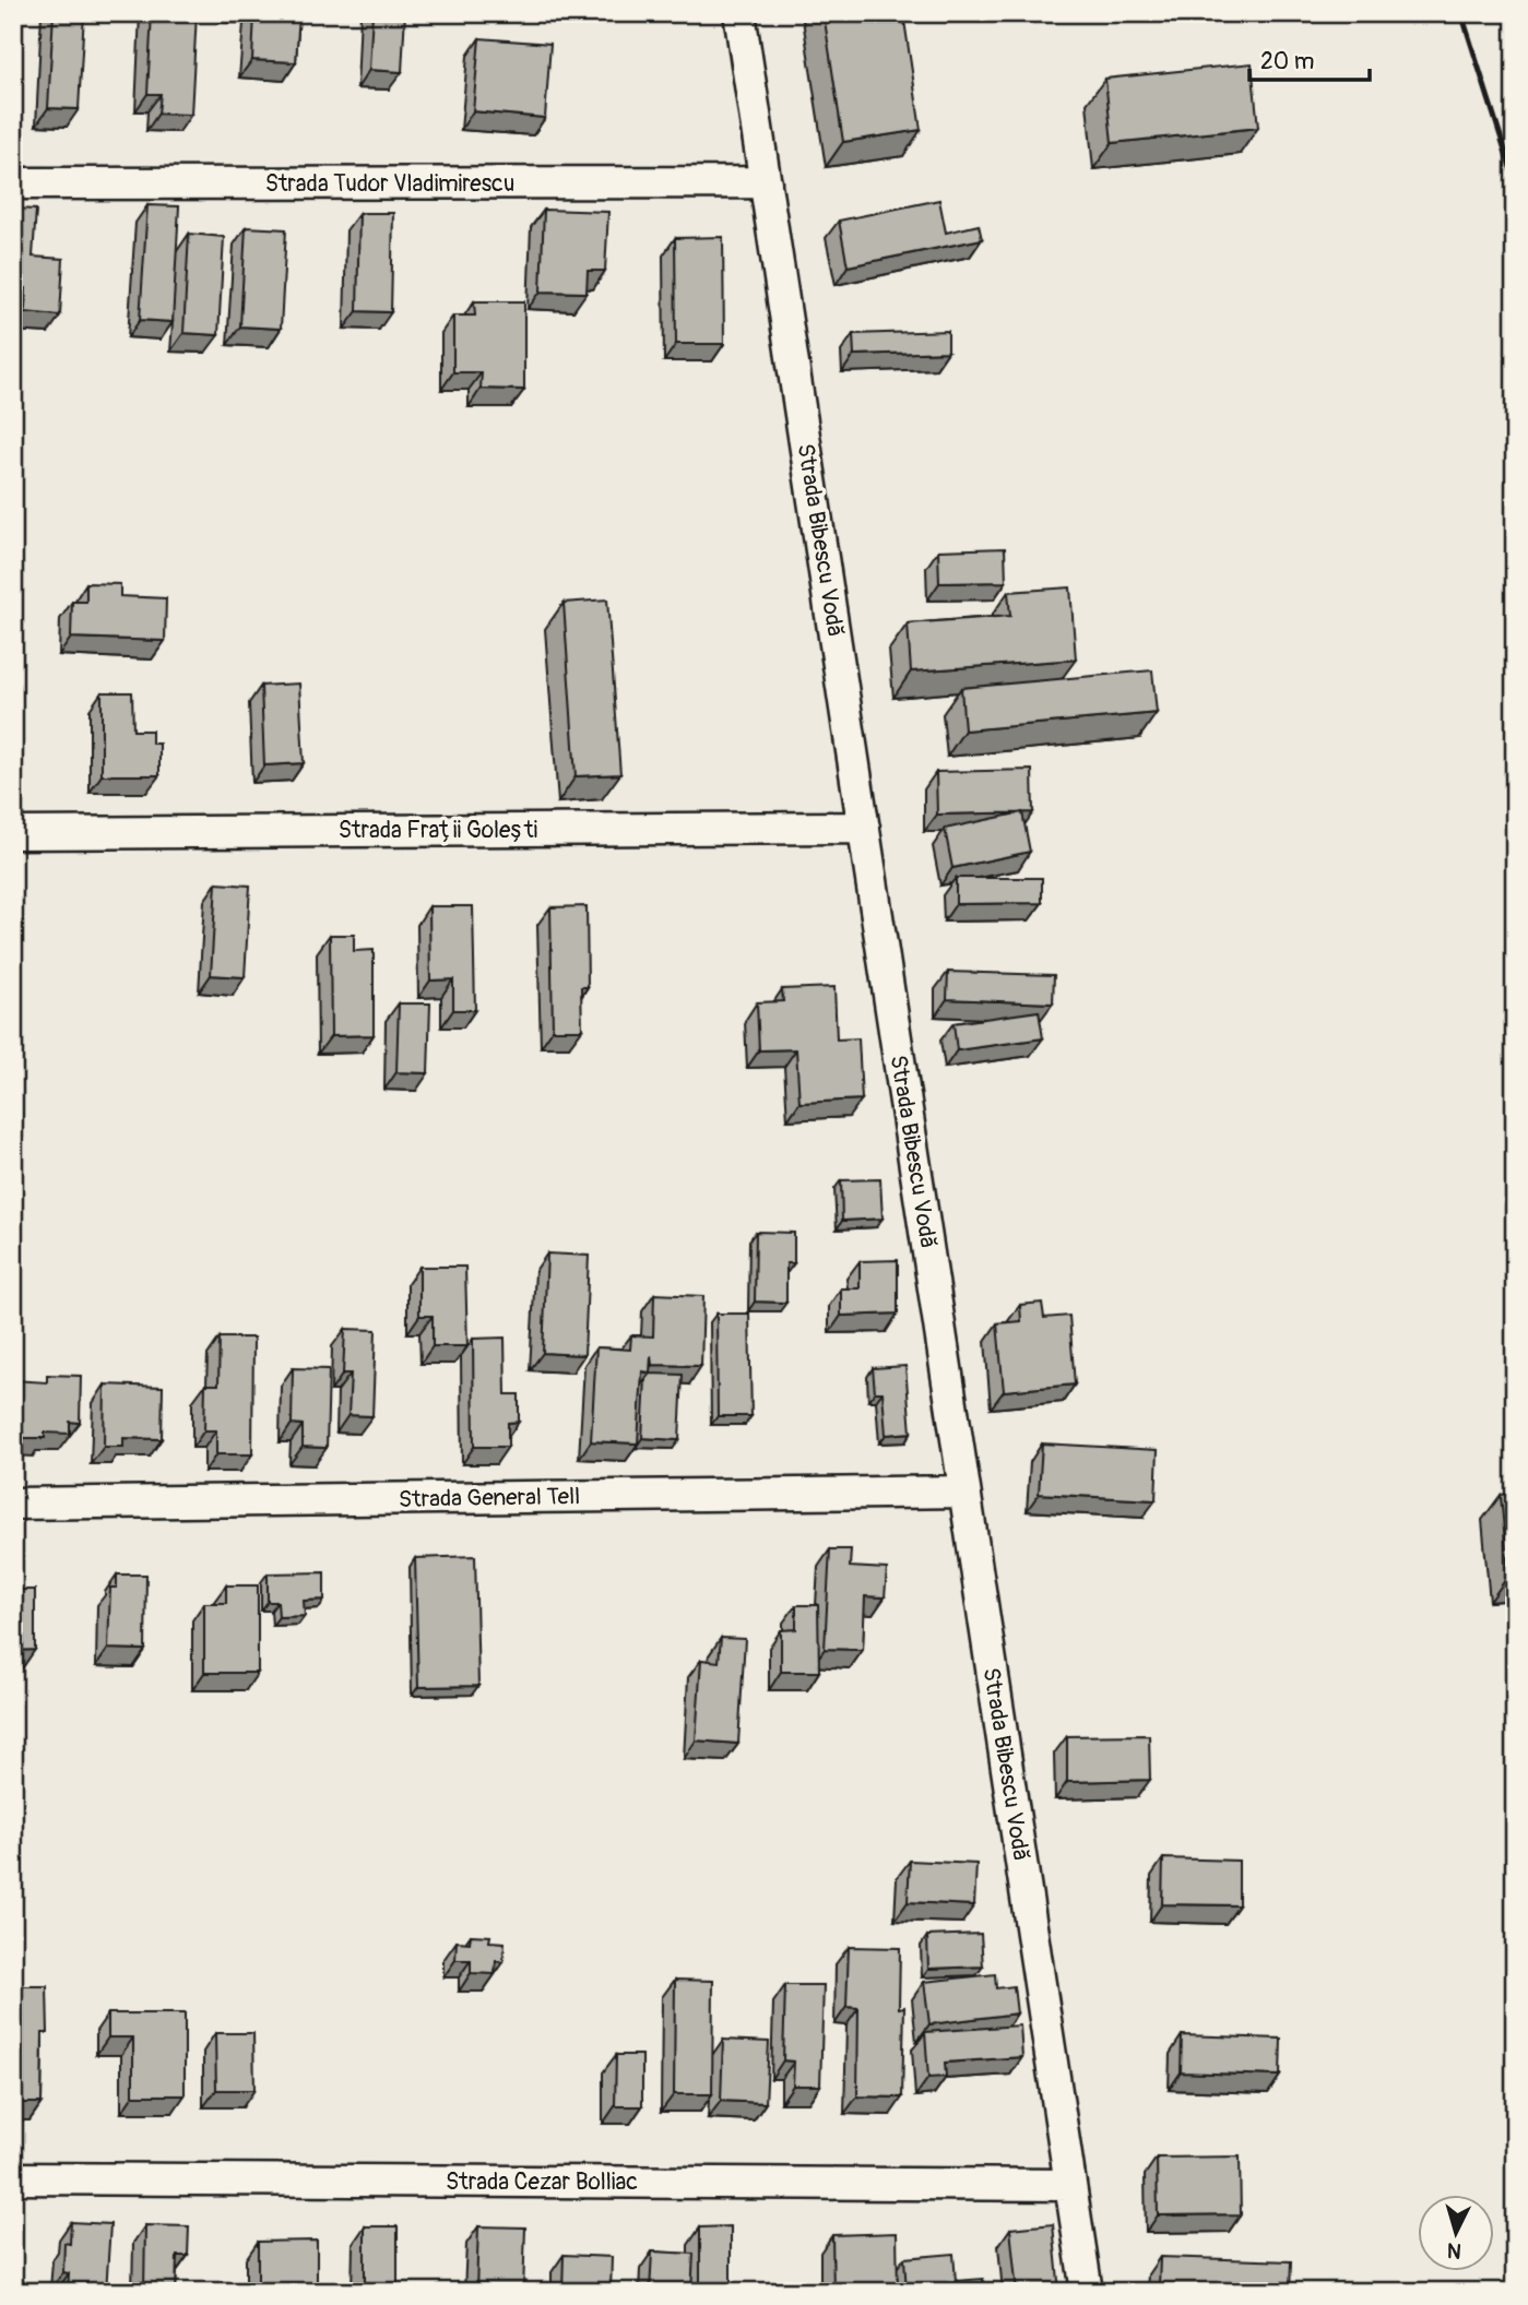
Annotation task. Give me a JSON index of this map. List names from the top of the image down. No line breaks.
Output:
{"streets":{"street":["Strada Tudor Vladimirescu","Strada Bibescu Vodă","Strada Frații Golești","Strada General Tell","Strada Cezar Bolliac"]},"crossings":[["Strada Tudor Vladimirescu","Strada Bibescu Vodă"],["Strada Bibescu Vodă","Strada Frații Golești"],["Strada Bibescu Vodă","Strada General Tell"],["Strada Bibescu Vodă","Strada Cezar Bolliac"]],"scale_bar":"20 m","north":"bottom"}
